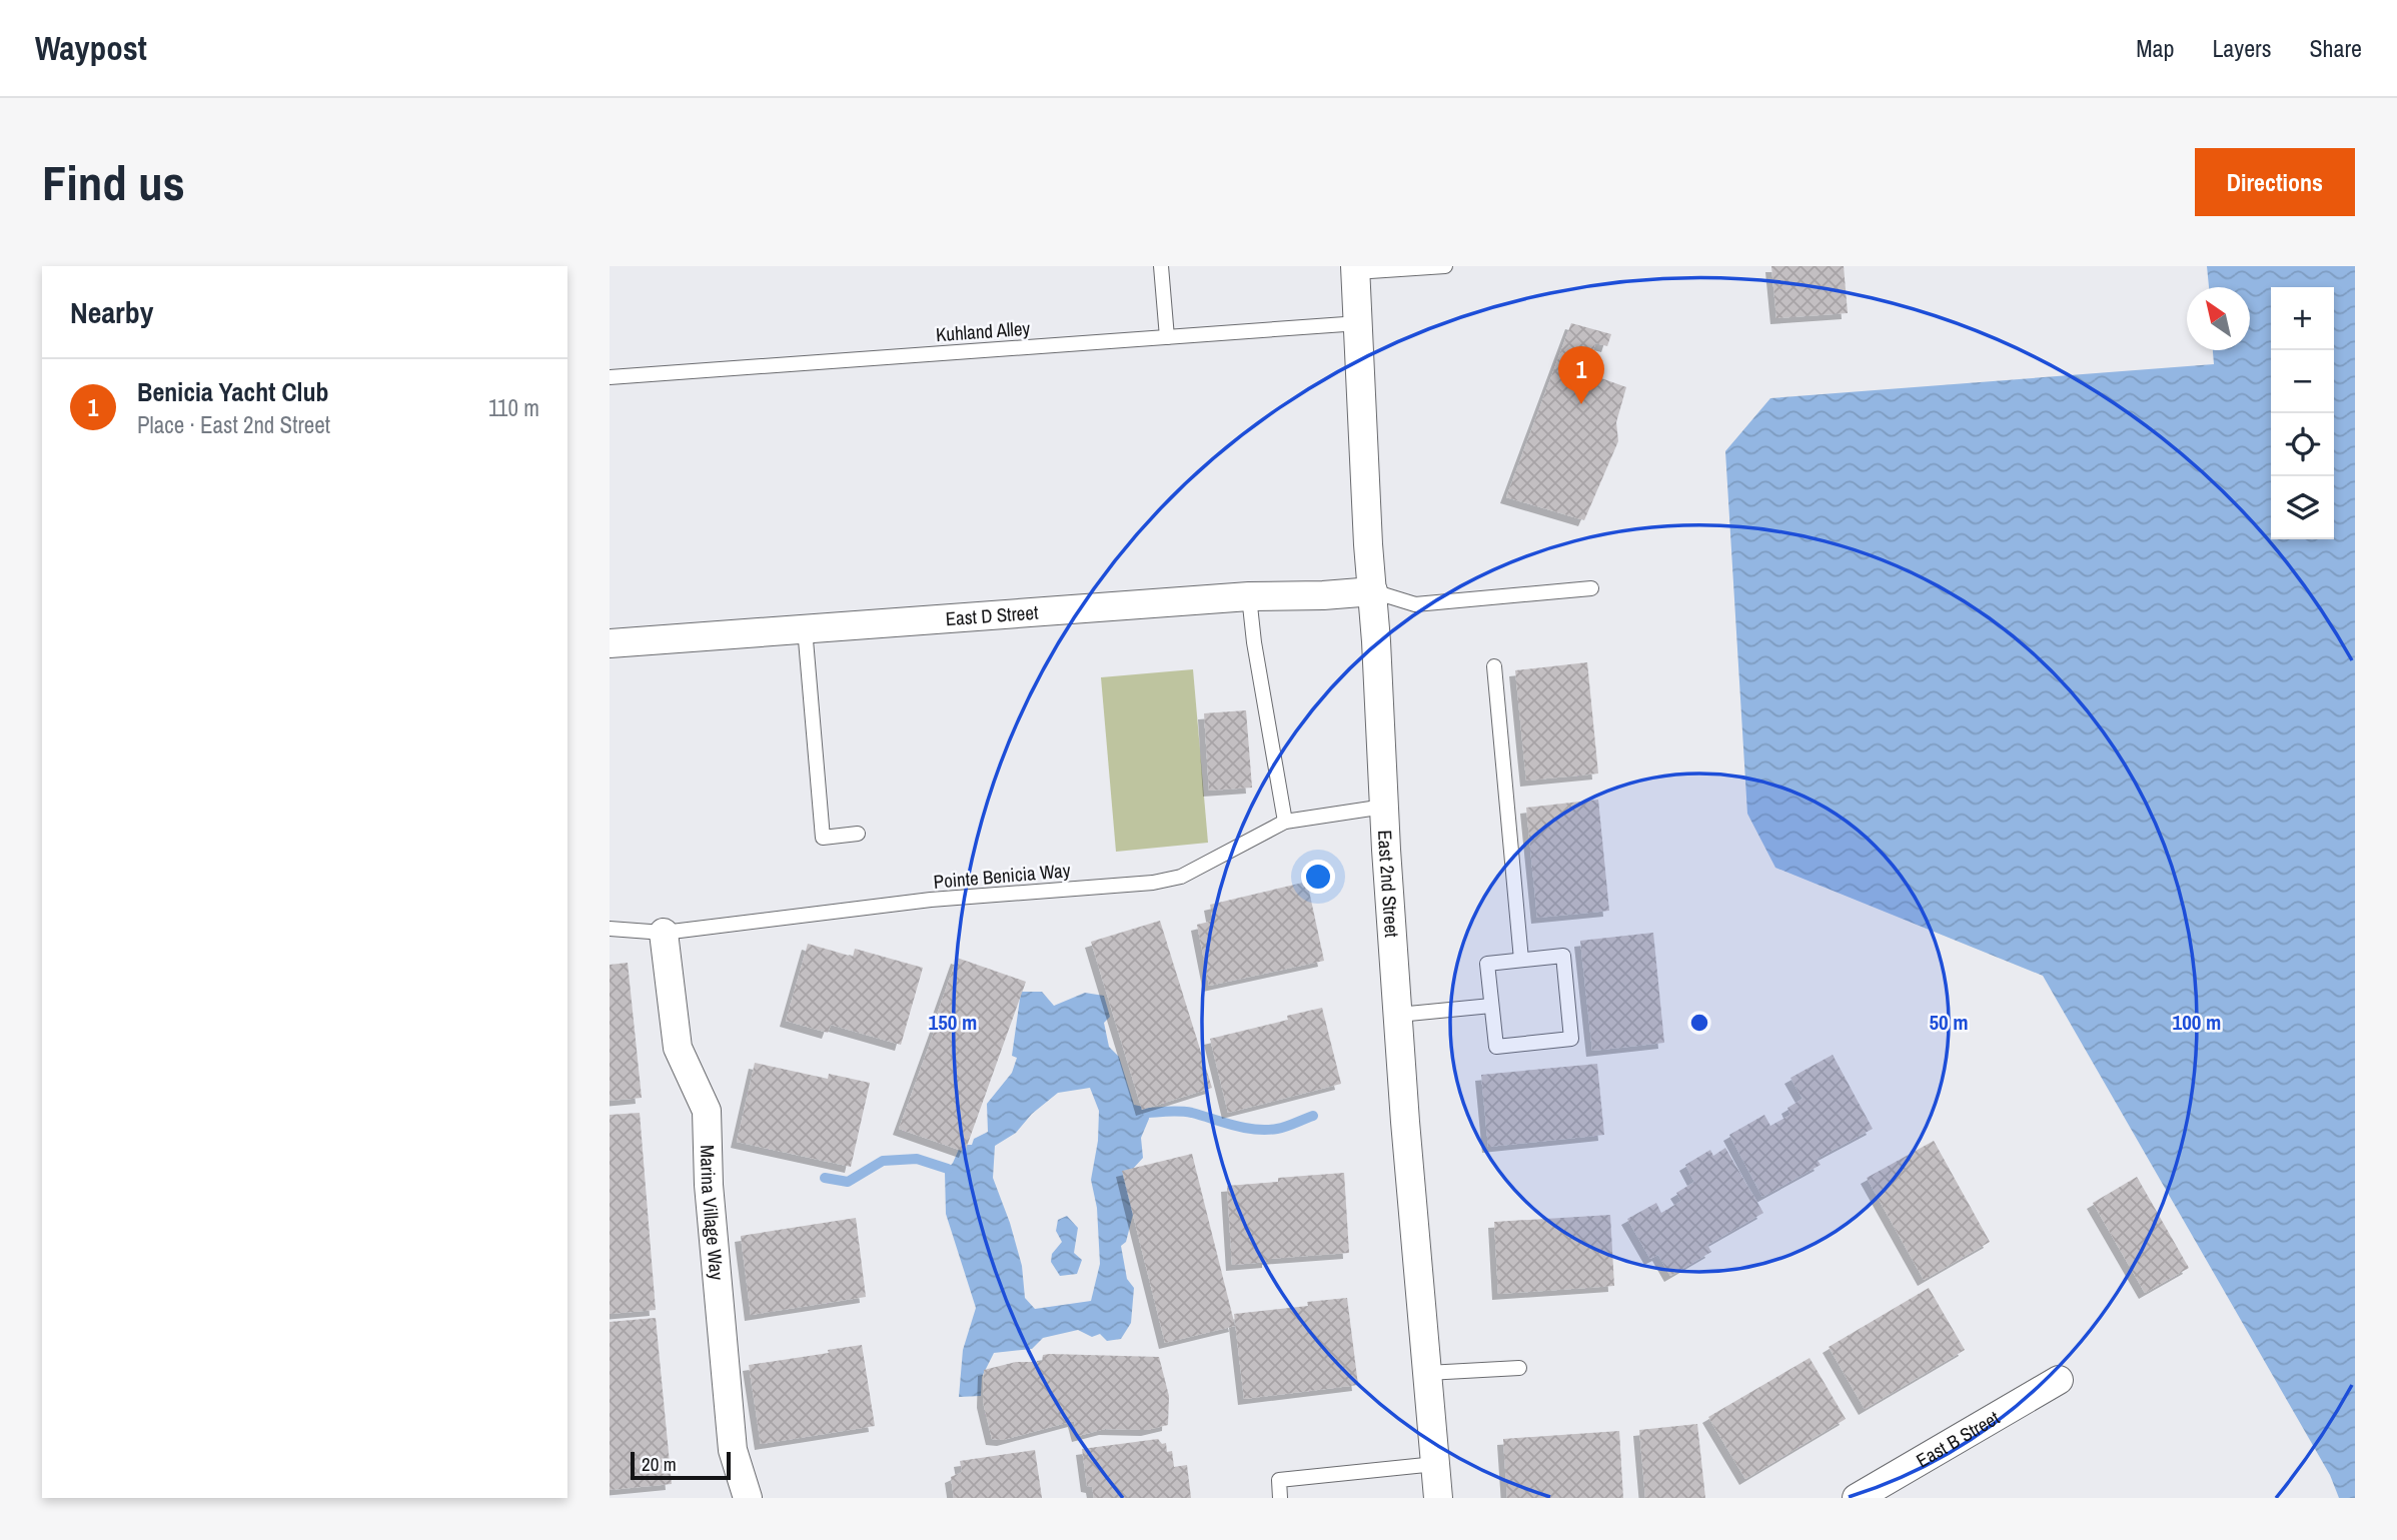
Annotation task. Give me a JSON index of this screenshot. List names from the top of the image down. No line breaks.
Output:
{"streets":{"street":["East D Street","East 2nd Street","Marina Village Way","East B Street"],"lane":["Kuhland Alley","Pointe Benicia Way"]},"crossings":[["Kuhland Alley","East 2nd Street"],["East D Street","East 2nd Street"],["Pointe Benicia Way","East 2nd Street"],["Pointe Benicia Way","Marina Village Way"]],"scale_bar":"20 m","north":"top left","page":{"header":"Waypost","nav":["Map","Layers","Share"],"buttons":"Directions","title":"Find us","heading":"Nearby","map_buttons":["+","−"],"pins":"1","list":[{"mark":"1","name":"Benicia Yacht Club","note":"Place · East 2nd Street","value":"110 m"}],"scale":"20 m"},"rings":["50 m","100 m","150 m"]}
